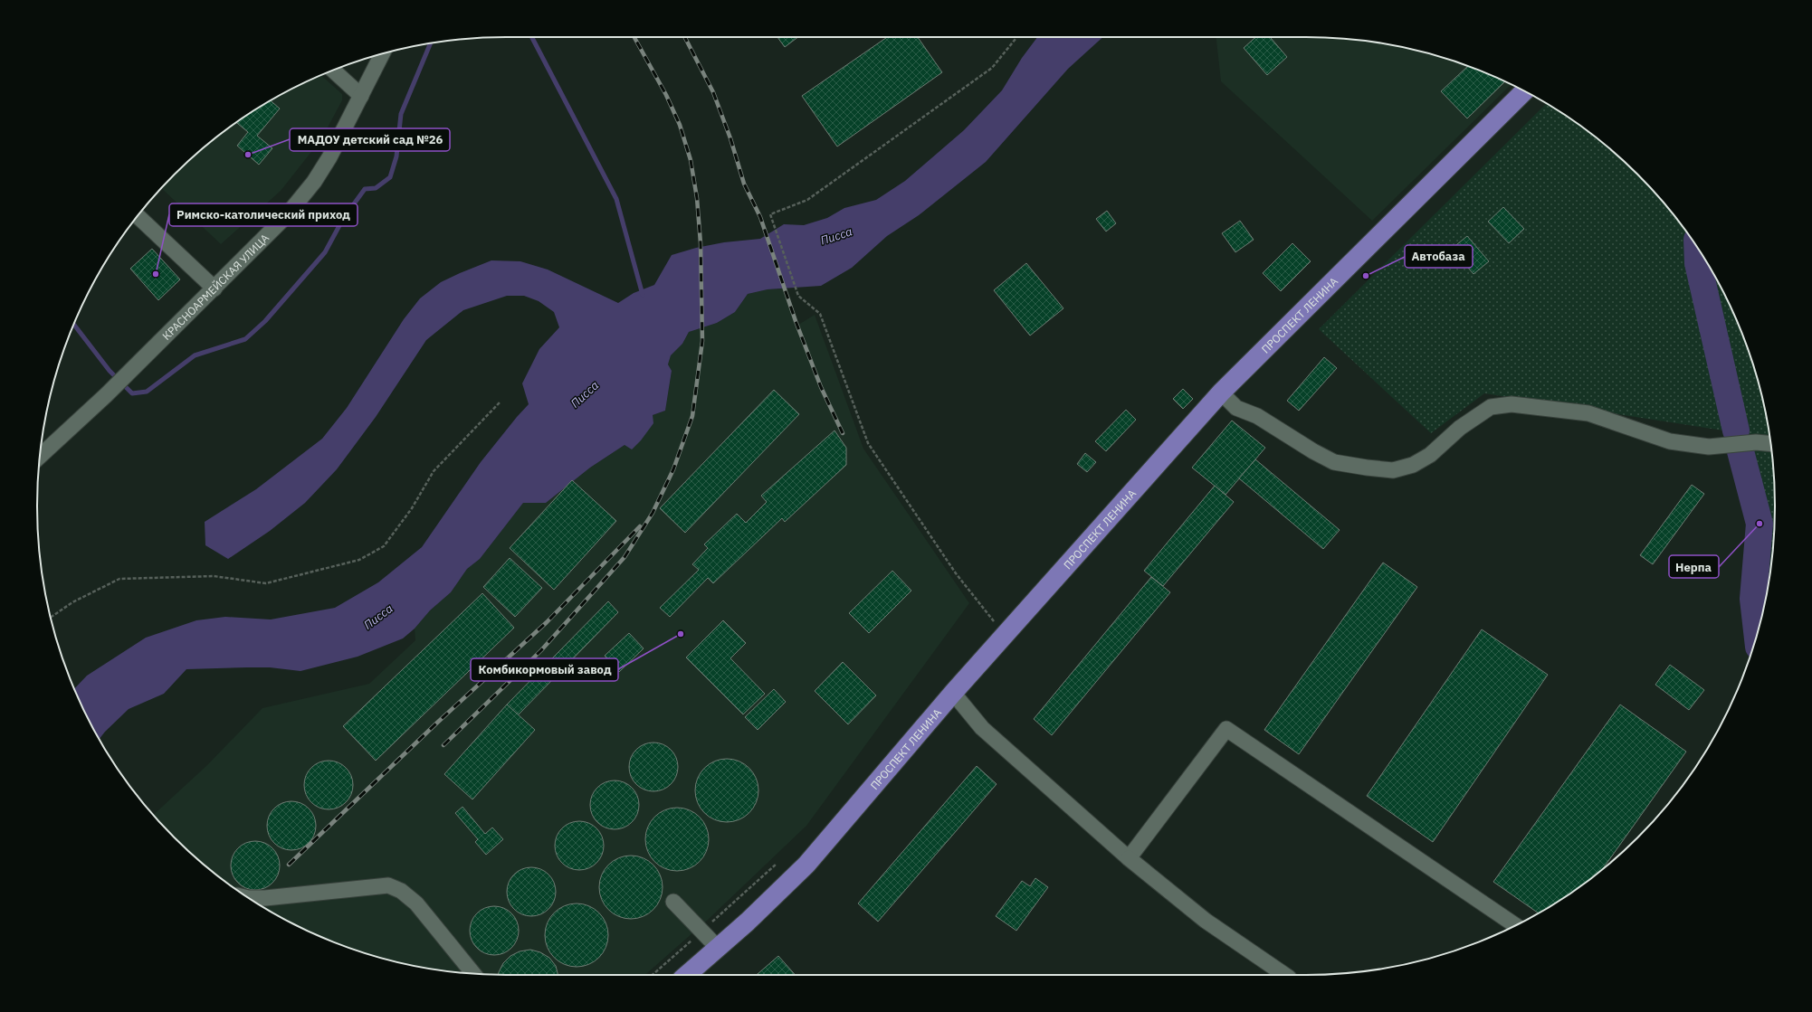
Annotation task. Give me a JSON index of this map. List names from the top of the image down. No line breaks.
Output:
{"streets":{"main road":["ПРОСПЕКТ ЛЕНИНА"],"street":["КРАСНОАРМЕЙСКАЯ УЛИЦА"]},"water":["Писса"],"places":["МАДОУ детский сад №26","Римско-католический приход","Автобаза","Нерпа","Комбикормовый завод"]}
